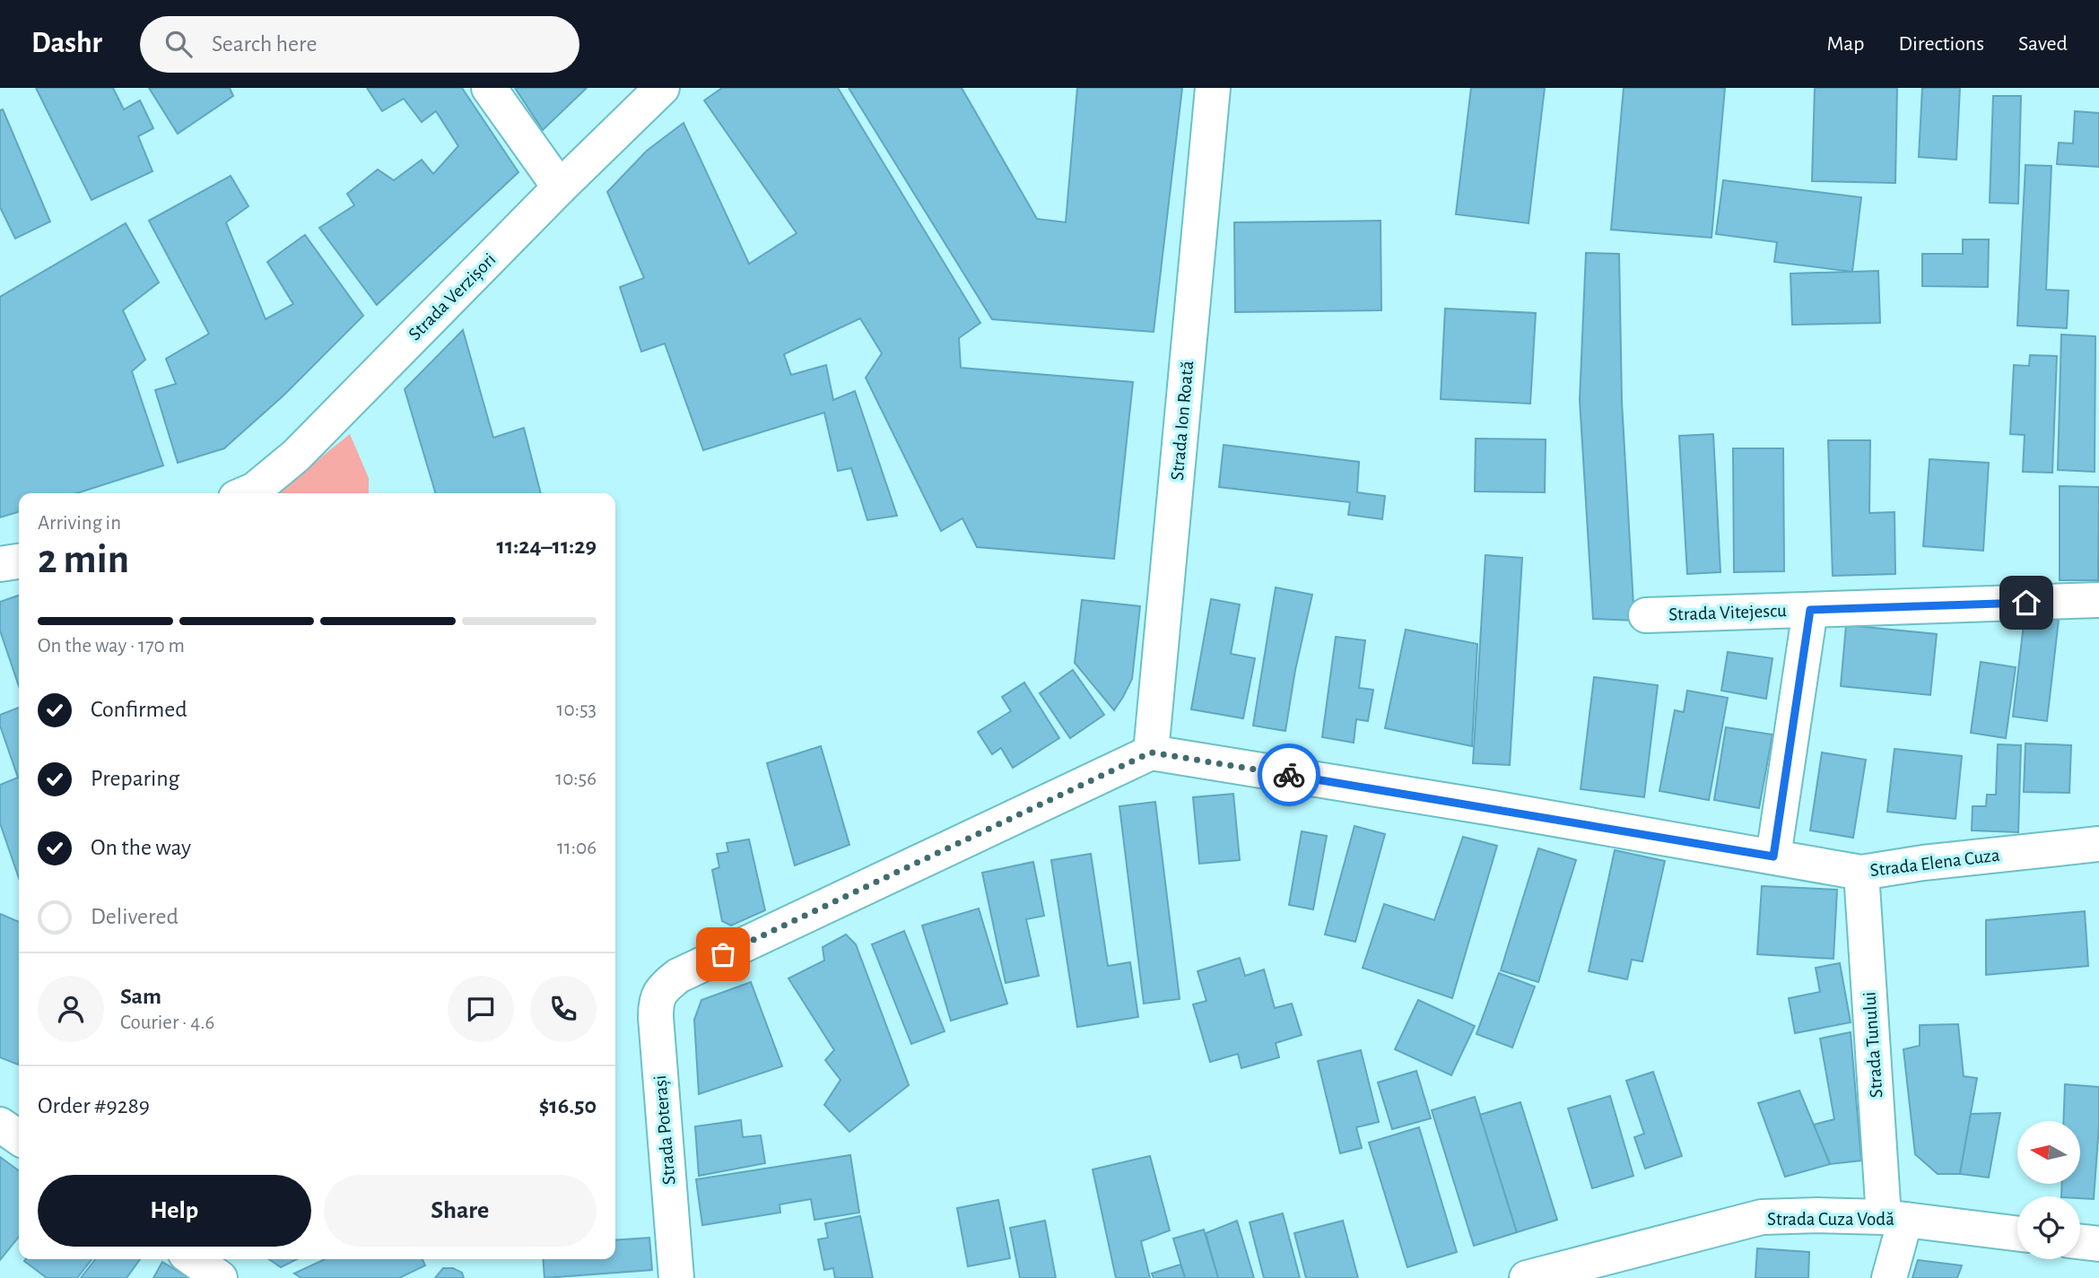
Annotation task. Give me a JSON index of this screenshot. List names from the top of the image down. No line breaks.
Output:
{"streets":{"street":["Strada Verzișori","Strada Ion Roată","Strada Vitejescu","Strada Elena Cuza","Strada Tunului","Strada Poterași","Strada Cuza Vodă"]},"crossings":[["Strada Ion Roată","Strada Elena Cuza"],["Strada Ion Roată","Strada Poterași"],["Strada Vitejescu","Strada Elena Cuza"],["Strada Elena Cuza","Strada Tunului"],["Strada Elena Cuza","Strada Poterași"],["Strada Tunului","Strada Cuza Vodă"]],"north":"left","page":{"header":"Dashr","search":"Search here","nav":["Map","Directions","Saved"],"heading":["2 min","Arriving in","11:24–11:29"],"panel":["Sam","Courier · 4.6","Order #9289","$16.50"],"bar":"On the way · 170 m","list":[["Confirmed","10:53"],["Preparing","10:56"],["On the way","11:06"],"Delivered"],"buttons":["Help","Share"]}}
